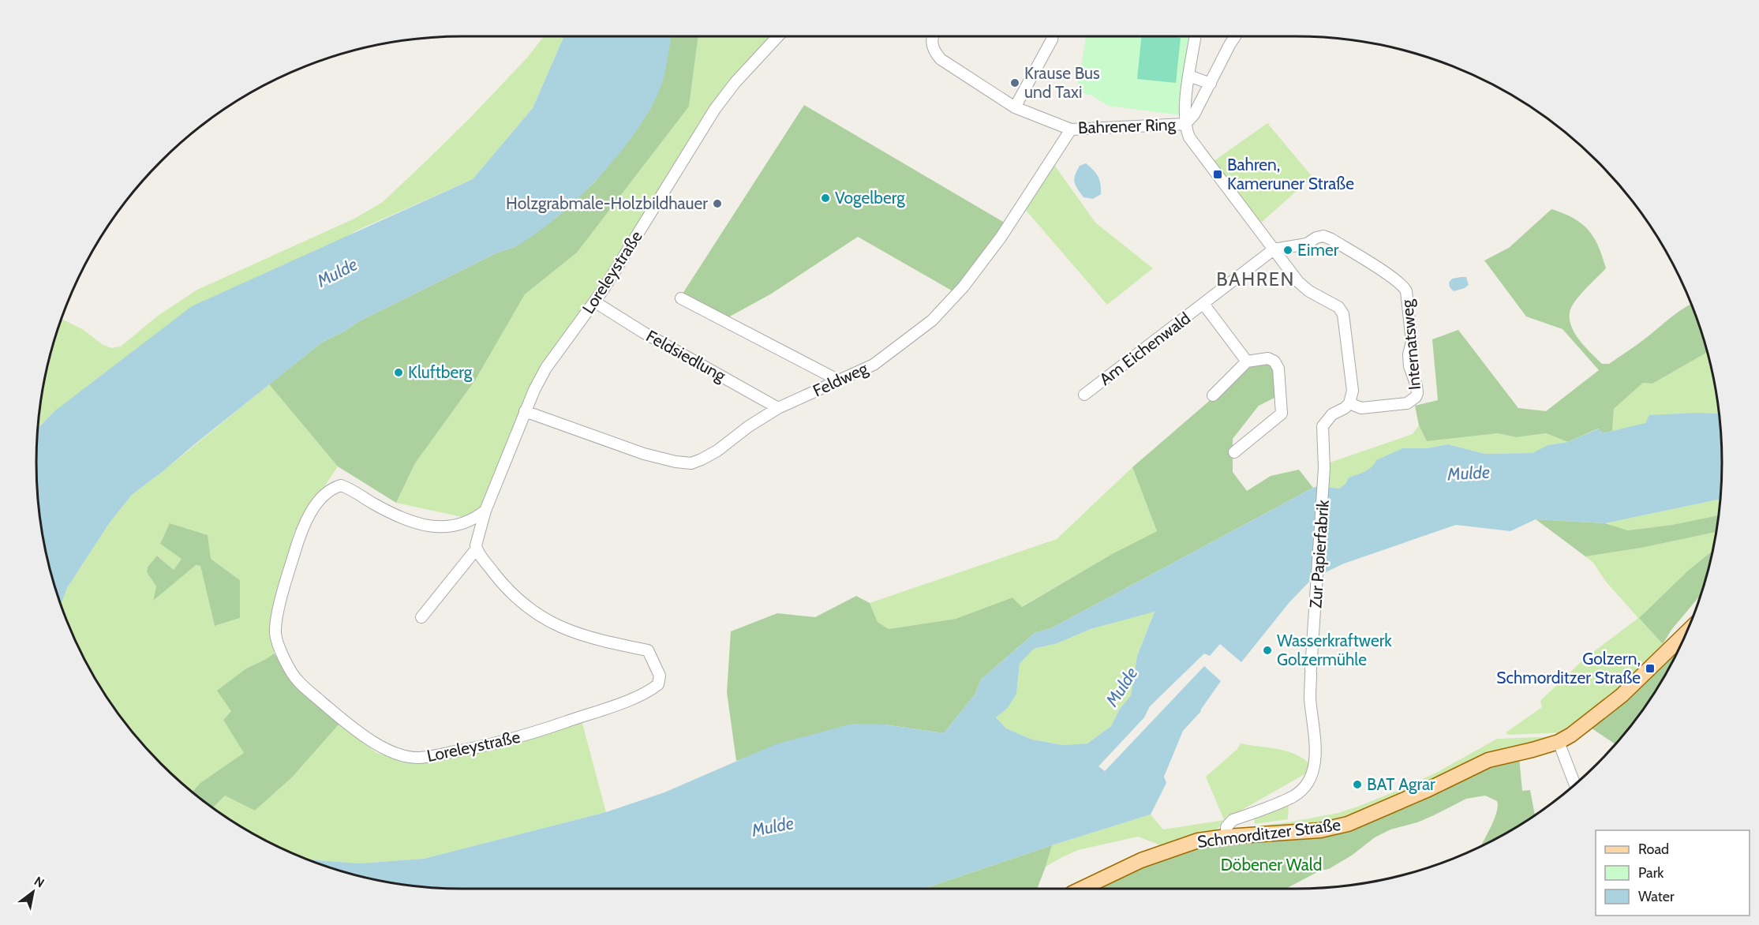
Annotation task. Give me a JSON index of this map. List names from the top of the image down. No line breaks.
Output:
{"streets":{"main road":["Schmorditzer Straße"],"street":["Bahrener Ring","Loreleystraße","Internatsweg","Am Eichenwald","Feldsiedlung","Feldweg","Zur Papierfabrik"]},"crossings":[["Bahrener Ring","Feldweg"],["Loreleystraße","Feldsiedlung"],["Loreleystraße","Feldweg"],["Internatsweg","Am Eichenwald"],["Internatsweg","Zur Papierfabrik"],["Feldsiedlung","Feldweg"],["Zur Papierfabrik","Schmorditzer Straße"]],"districts":["BAHREN"],"water":["Mulde"],"parks":["Döbener Wald"],"places":{"other":["Krause Bus und Taxi","Vogelberg","Holzgrabmale-Holzbildhauer","Eimer","Kluftberg","Wasserkraftwerk Golzermühle","BAT Agrar"],"transit":["Bahren, Kameruner Straße","Golzern, Schmorditzer Straße"]},"legend":["Road","Park","Water"],"north":"top right"}
